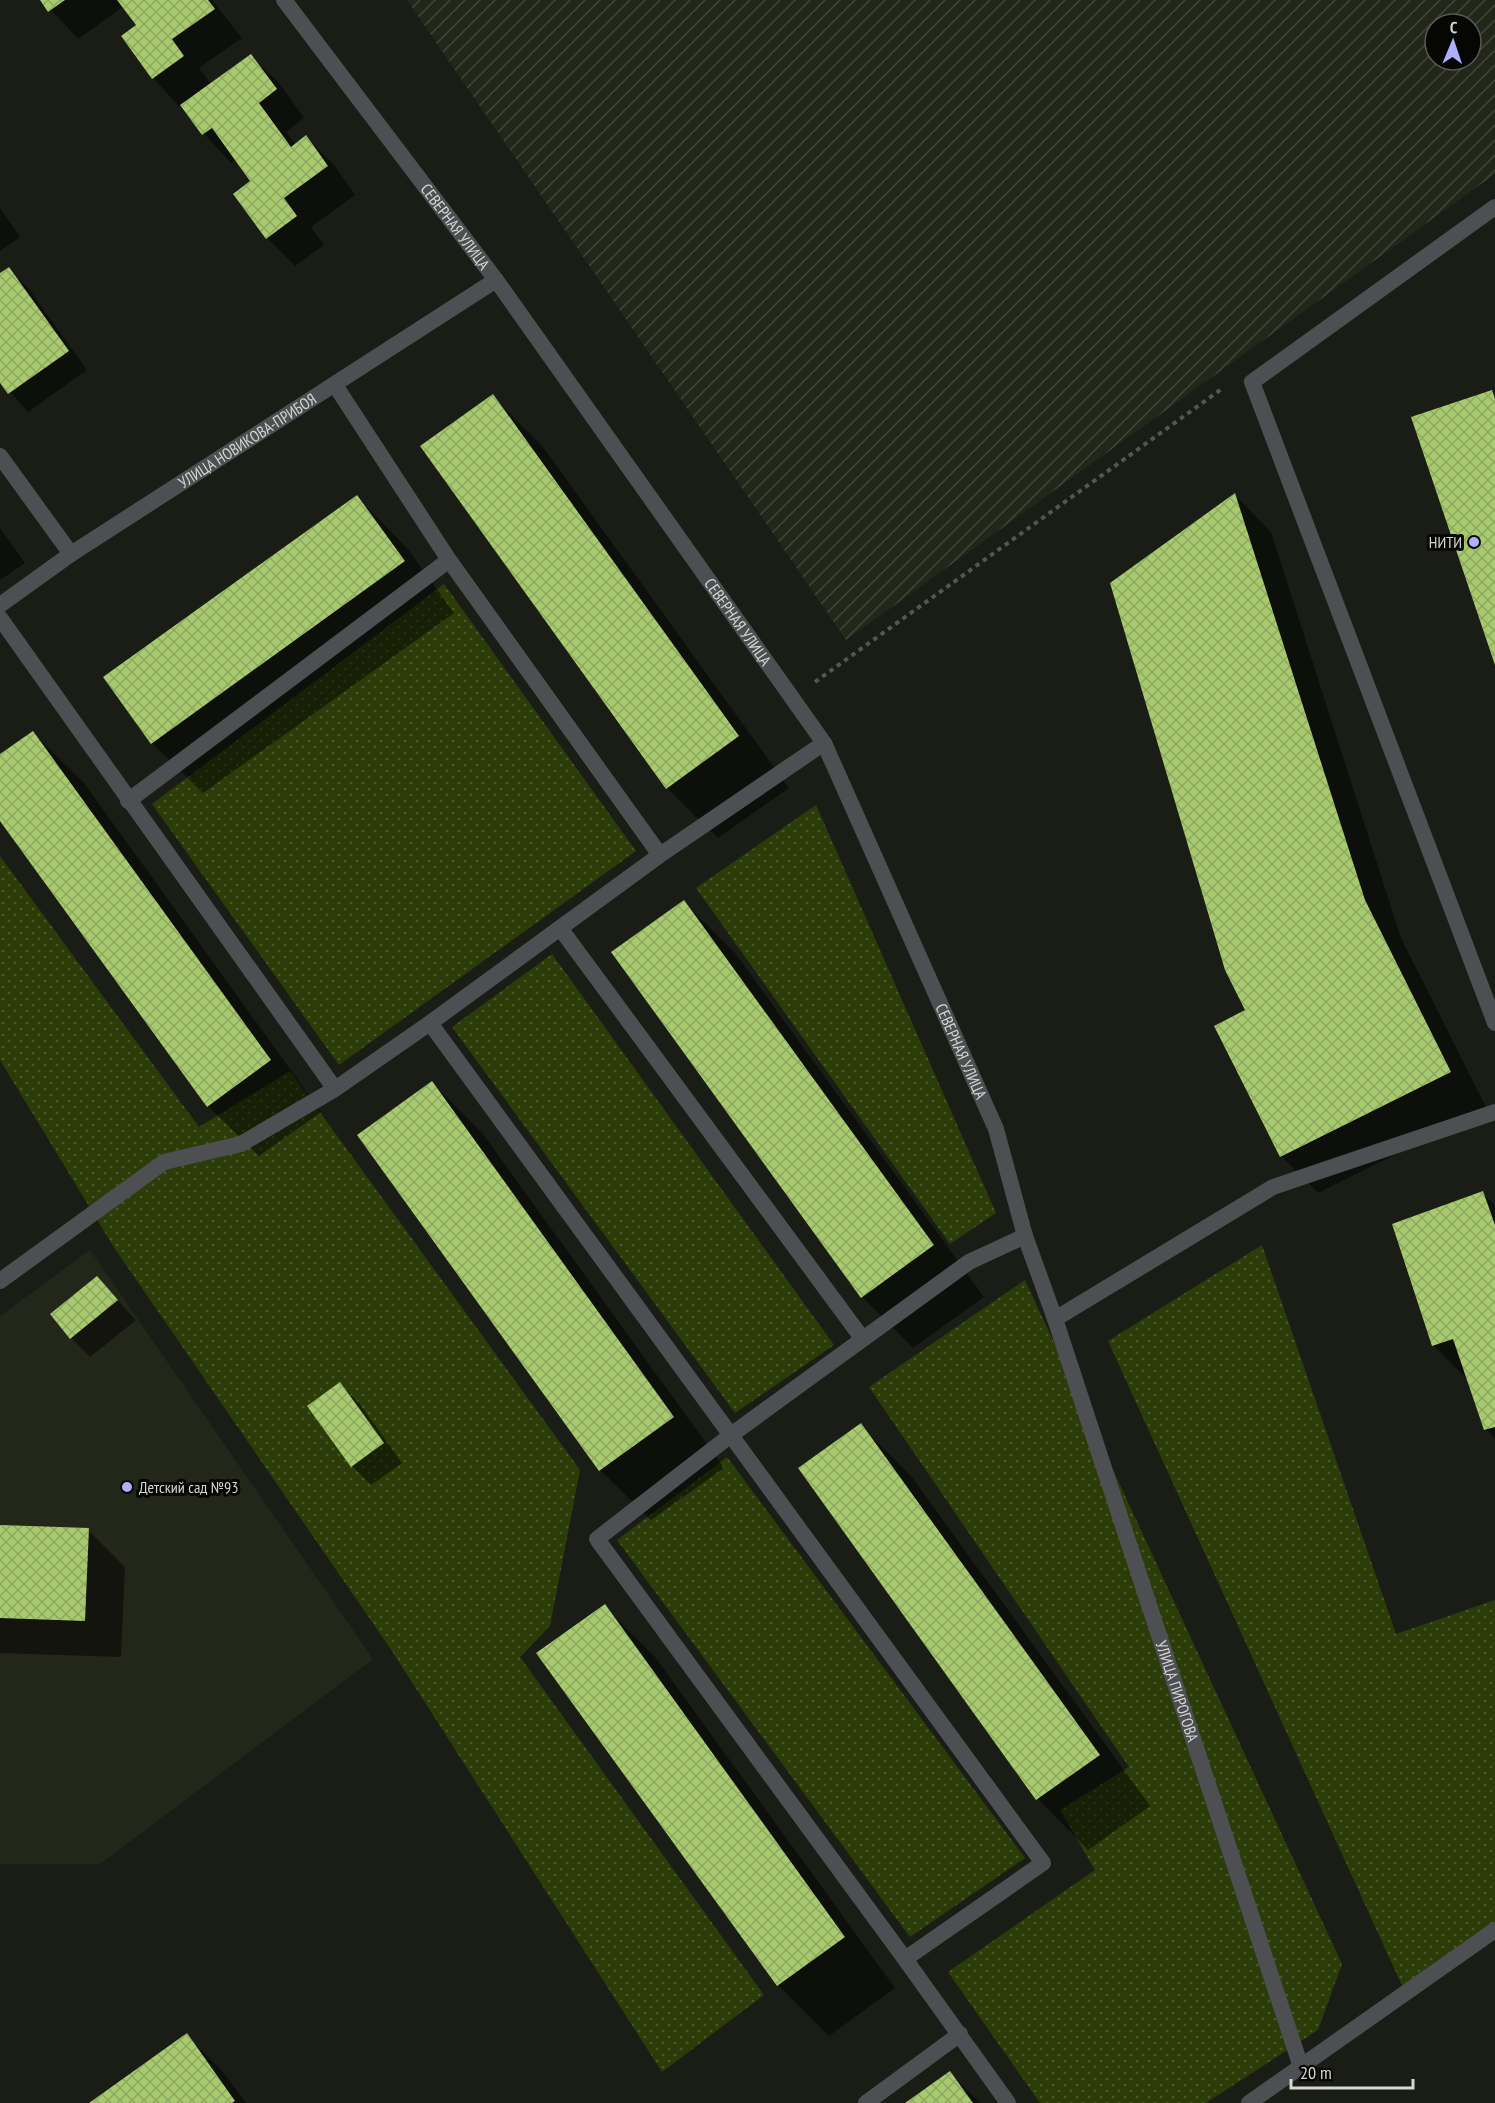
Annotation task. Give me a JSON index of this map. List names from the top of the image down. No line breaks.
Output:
{"streets":{"street":["СЕВЕРНАЯ УЛИЦА","УЛИЦА НОВИКОВА-ПРИБОЯ","УЛИЦА ПИРОГОВА"]},"crossings":[["СЕВЕРНАЯ УЛИЦА","УЛИЦА НОВИКОВА-ПРИБОЯ"],["СЕВЕРНАЯ УЛИЦА","УЛИЦА ПИРОГОВА"]],"places":["НИТИ","Детский сад №93"],"scale_bar":"20 m","north":"top"}
